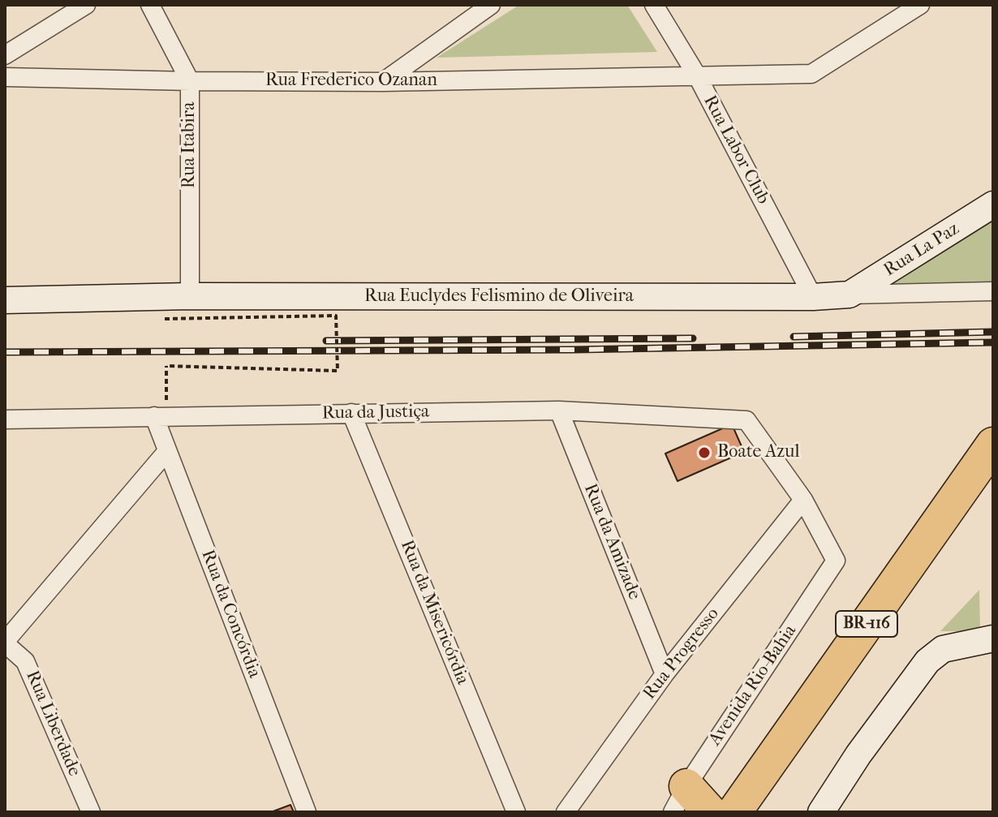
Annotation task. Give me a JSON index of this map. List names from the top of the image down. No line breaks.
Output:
{"streets":{"highway":["BR-116"],"street":["Rua Frederico Ozanan","Rua Itabira","Rua Labor Club","Rua La Paz","Rua Euclydes Felismino de Oliveira","Rua da Justiça","Rua da Amizade","Rua da Misericórdia","Rua da Concórdia","Rua Progresso","Avenida Rio-Bahia","Rua Liberdade"]},"crossings":[["Rua Frederico Ozanan","Rua Itabira"],["Rua Frederico Ozanan","Rua Labor Club"],["Rua Itabira","Rua Euclydes Felismino de Oliveira"],["Rua Labor Club","Rua Euclydes Felismino de Oliveira"],["Rua La Paz","Rua Euclydes Felismino de Oliveira"],["Rua da Justiça","Rua da Amizade"],["Rua da Justiça","Rua da Misericórdia"],["Rua da Justiça","Rua da Concórdia"],["Rua da Justiça","Rua Progresso"],["Rua da Justiça","Avenida Rio-Bahia"],["Rua da Amizade","Rua Progresso"],["Rua Progresso","Avenida Rio-Bahia"]],"places":["Boate Azul"]}
